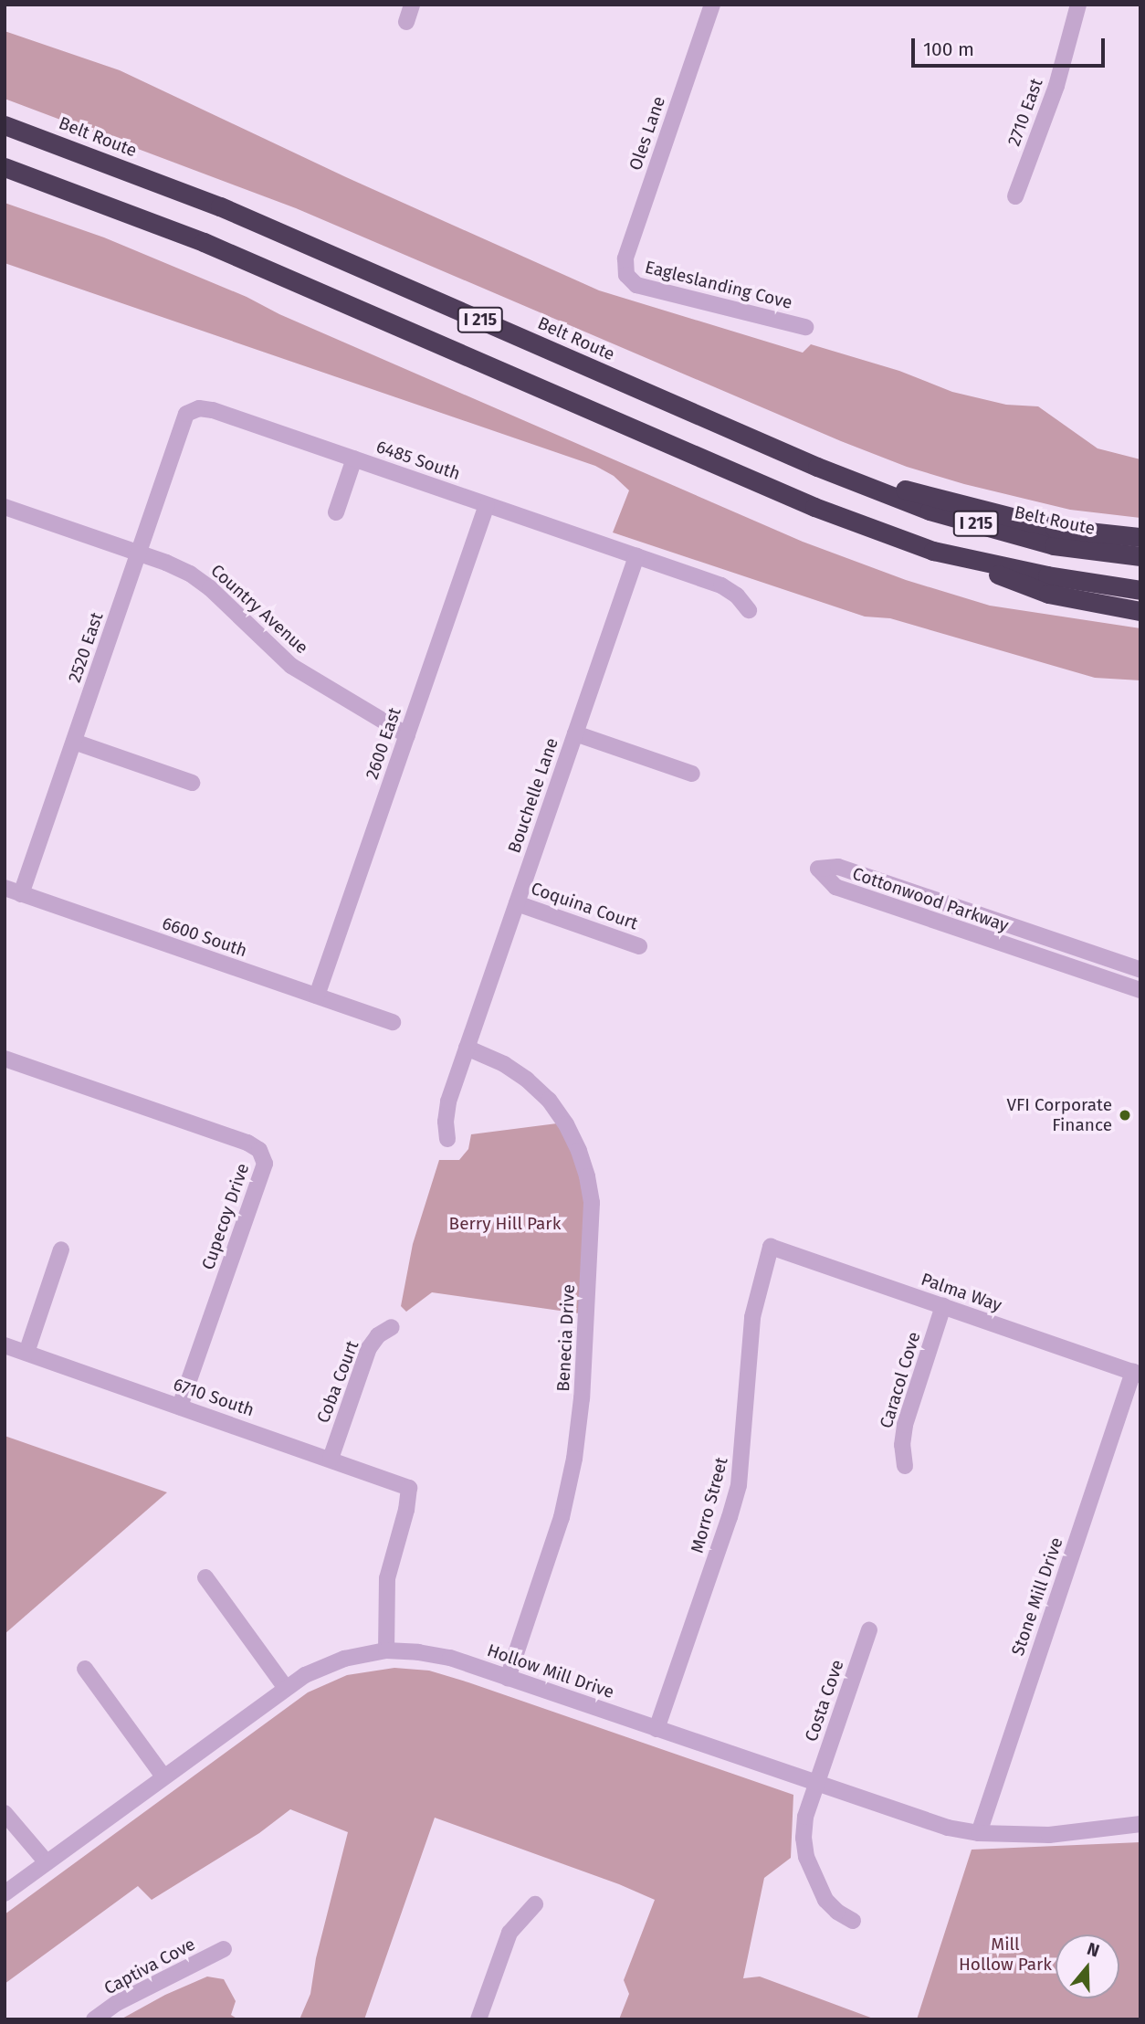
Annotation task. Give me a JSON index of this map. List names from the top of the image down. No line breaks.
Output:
{"streets":{"highway":["Belt Route","I 215"],"street":["2710 East","Oles Lane","Eagleslanding Cove","6485 South","Country Avenue","2520 East","2600 East","Bouchelle Lane","Cottonwood Parkway","Coquina Court","6600 South","Cupecoy Drive","Palma Way","Benecia Drive","Caracol Cove","Coba Court","6710 South","Morro Street","Stone Mill Drive","Hollow Mill Drive","Costa Cove","Captiva Cove"]},"crossings":[["Oles Lane","Eagleslanding Cove"],["6485 South","2520 East"],["6485 South","2600 East"],["6485 South","Bouchelle Lane"],["Country Avenue","2520 East"],["Country Avenue","2600 East"],["2520 East","6600 South"],["2600 East","6600 South"],["Bouchelle Lane","Coquina Court"],["Bouchelle Lane","Benecia Drive"],["Cupecoy Drive","6710 South"],["Palma Way","Caracol Cove"],["Palma Way","Morro Street"],["Palma Way","Stone Mill Drive"],["Benecia Drive","Hollow Mill Drive"],["Coba Court","6710 South"],["6710 South","Hollow Mill Drive"],["Morro Street","Hollow Mill Drive"],["Stone Mill Drive","Hollow Mill Drive"],["Hollow Mill Drive","Costa Cove"]],"parks":["Berry Hill Park","Mill Hollow Park"],"places":["VFI Corporate Finance"],"scale_bar":"100 m","north":"top"}
